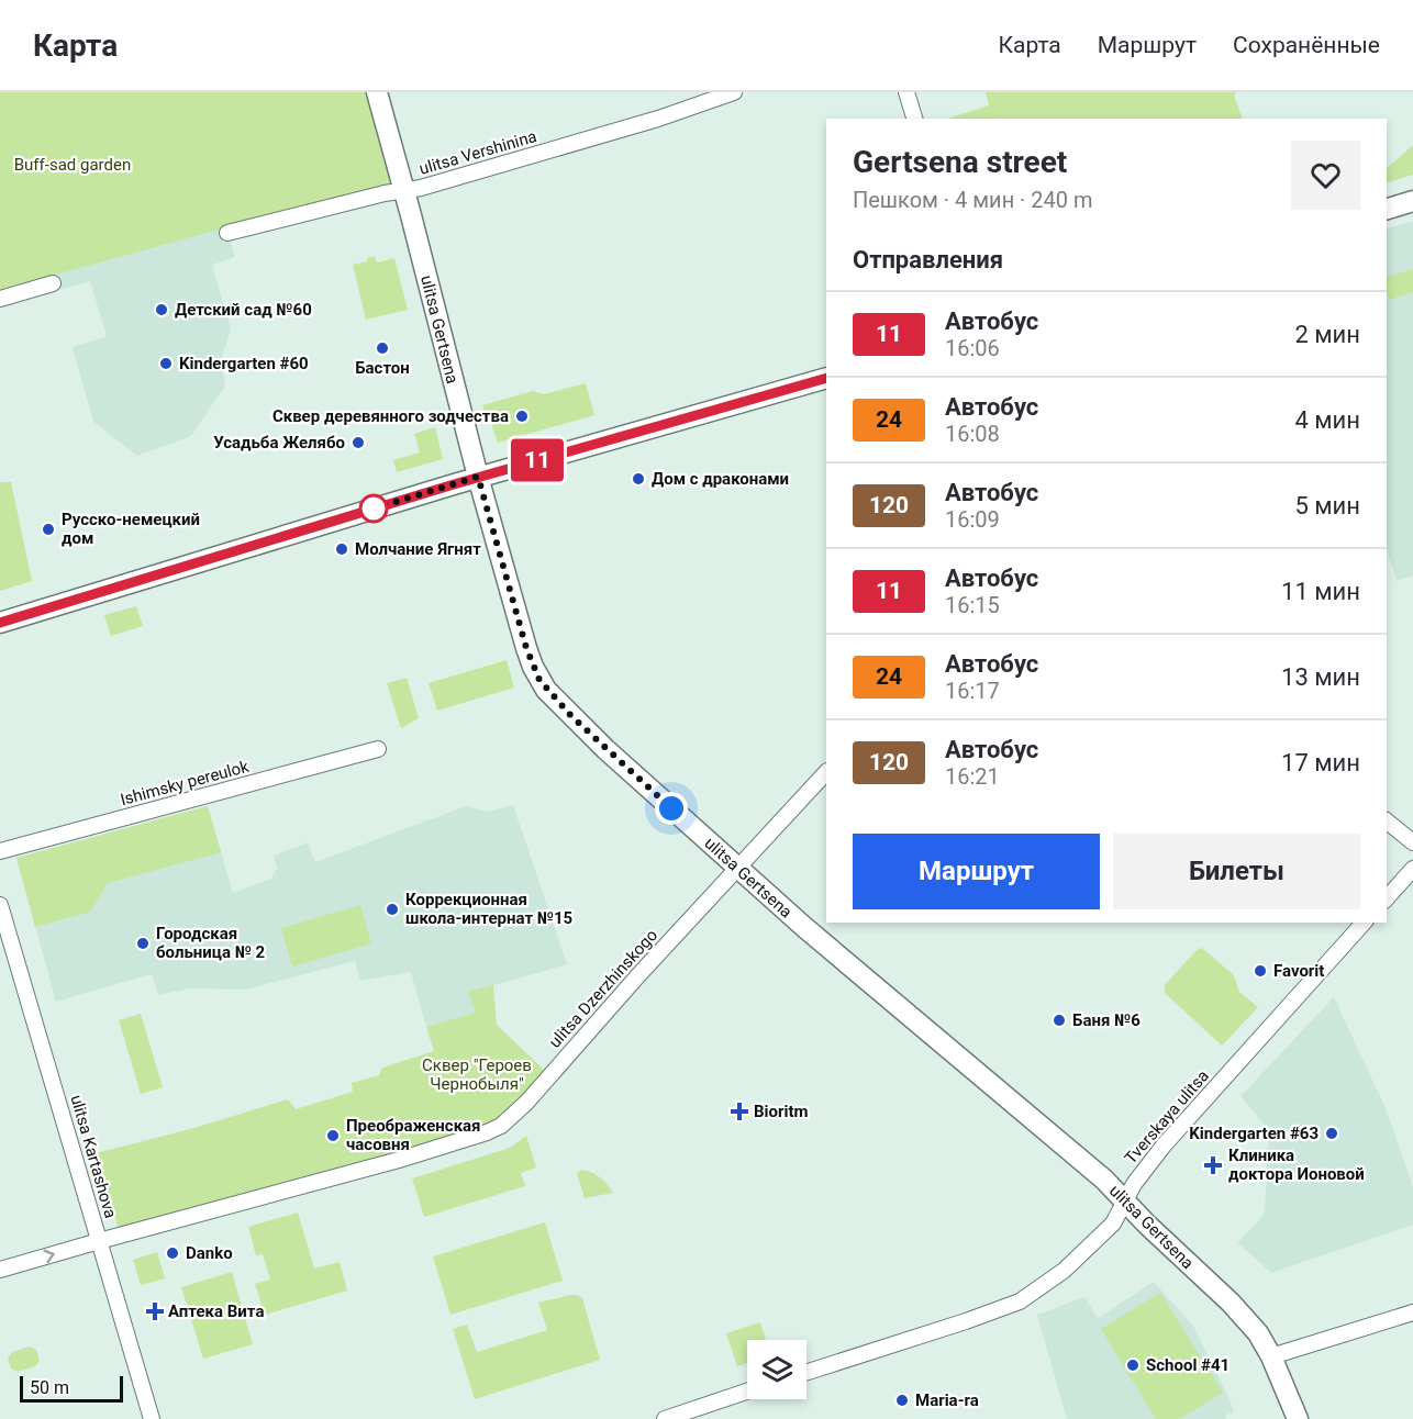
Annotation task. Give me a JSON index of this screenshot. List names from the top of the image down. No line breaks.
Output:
{"streets":{"street":["ulitsa Vershinina","ulitsa Gertsena","Ishimsky pereulok","ulitsa Dzerzhinskogo","Tverskaya ulitsa","ulitsa Kartashova"]},"crossings":[["ulitsa Vershinina","ulitsa Gertsena"],["ulitsa Gertsena","ulitsa Dzerzhinskogo"],["ulitsa Gertsena","Tverskaya ulitsa"],["ulitsa Dzerzhinskogo","ulitsa Kartashova"]],"parks":["Buff-sad garden","Сквер \"Героев Чернобыля\""],"places":{"other":["Детский сад №60","Бастон","Kindergarten #60","Сквер деревянного зодчества","Усадьба Желябо","Дом с драконами","Русско-немецкий дом","Молчание Ягнят","Коррекционная школа-интернат №15","Городская больница № 2","Favorit","Баня №6","Kindergarten #63","Преображенская часовня","Danko","School #41","Maria-ra"],"health":["Bioritm","Клиника доктора Ионовой","Аптека Вита"]},"lines":["bus line 11"],"scale_bar":"50 m","page":{"header":"Карта","nav":["Карта","Маршрут","Сохранённые"],"on_map":"11","heading":[["Gertsena street","Пешком · 4 мин · 240 m"],"Отправления"],"list":[{"mark":"11","name":"Автобус","note":"16:06","value":"2 мин"},{"mark":"24","name":"Автобус","note":"16:08","value":"4 мин"},{"mark":"120","name":"Автобус","note":"16:09","value":"5 мин"},{"mark":"11","name":"Автобус","note":"16:15","value":"11 мин"},{"mark":"24","name":"Автобус","note":"16:17","value":"13 мин"},{"mark":"120","name":"Автобус","note":"16:21","value":"17 мин"}],"buttons":["Маршрут","Билеты"],"scale":"50 m"}}
